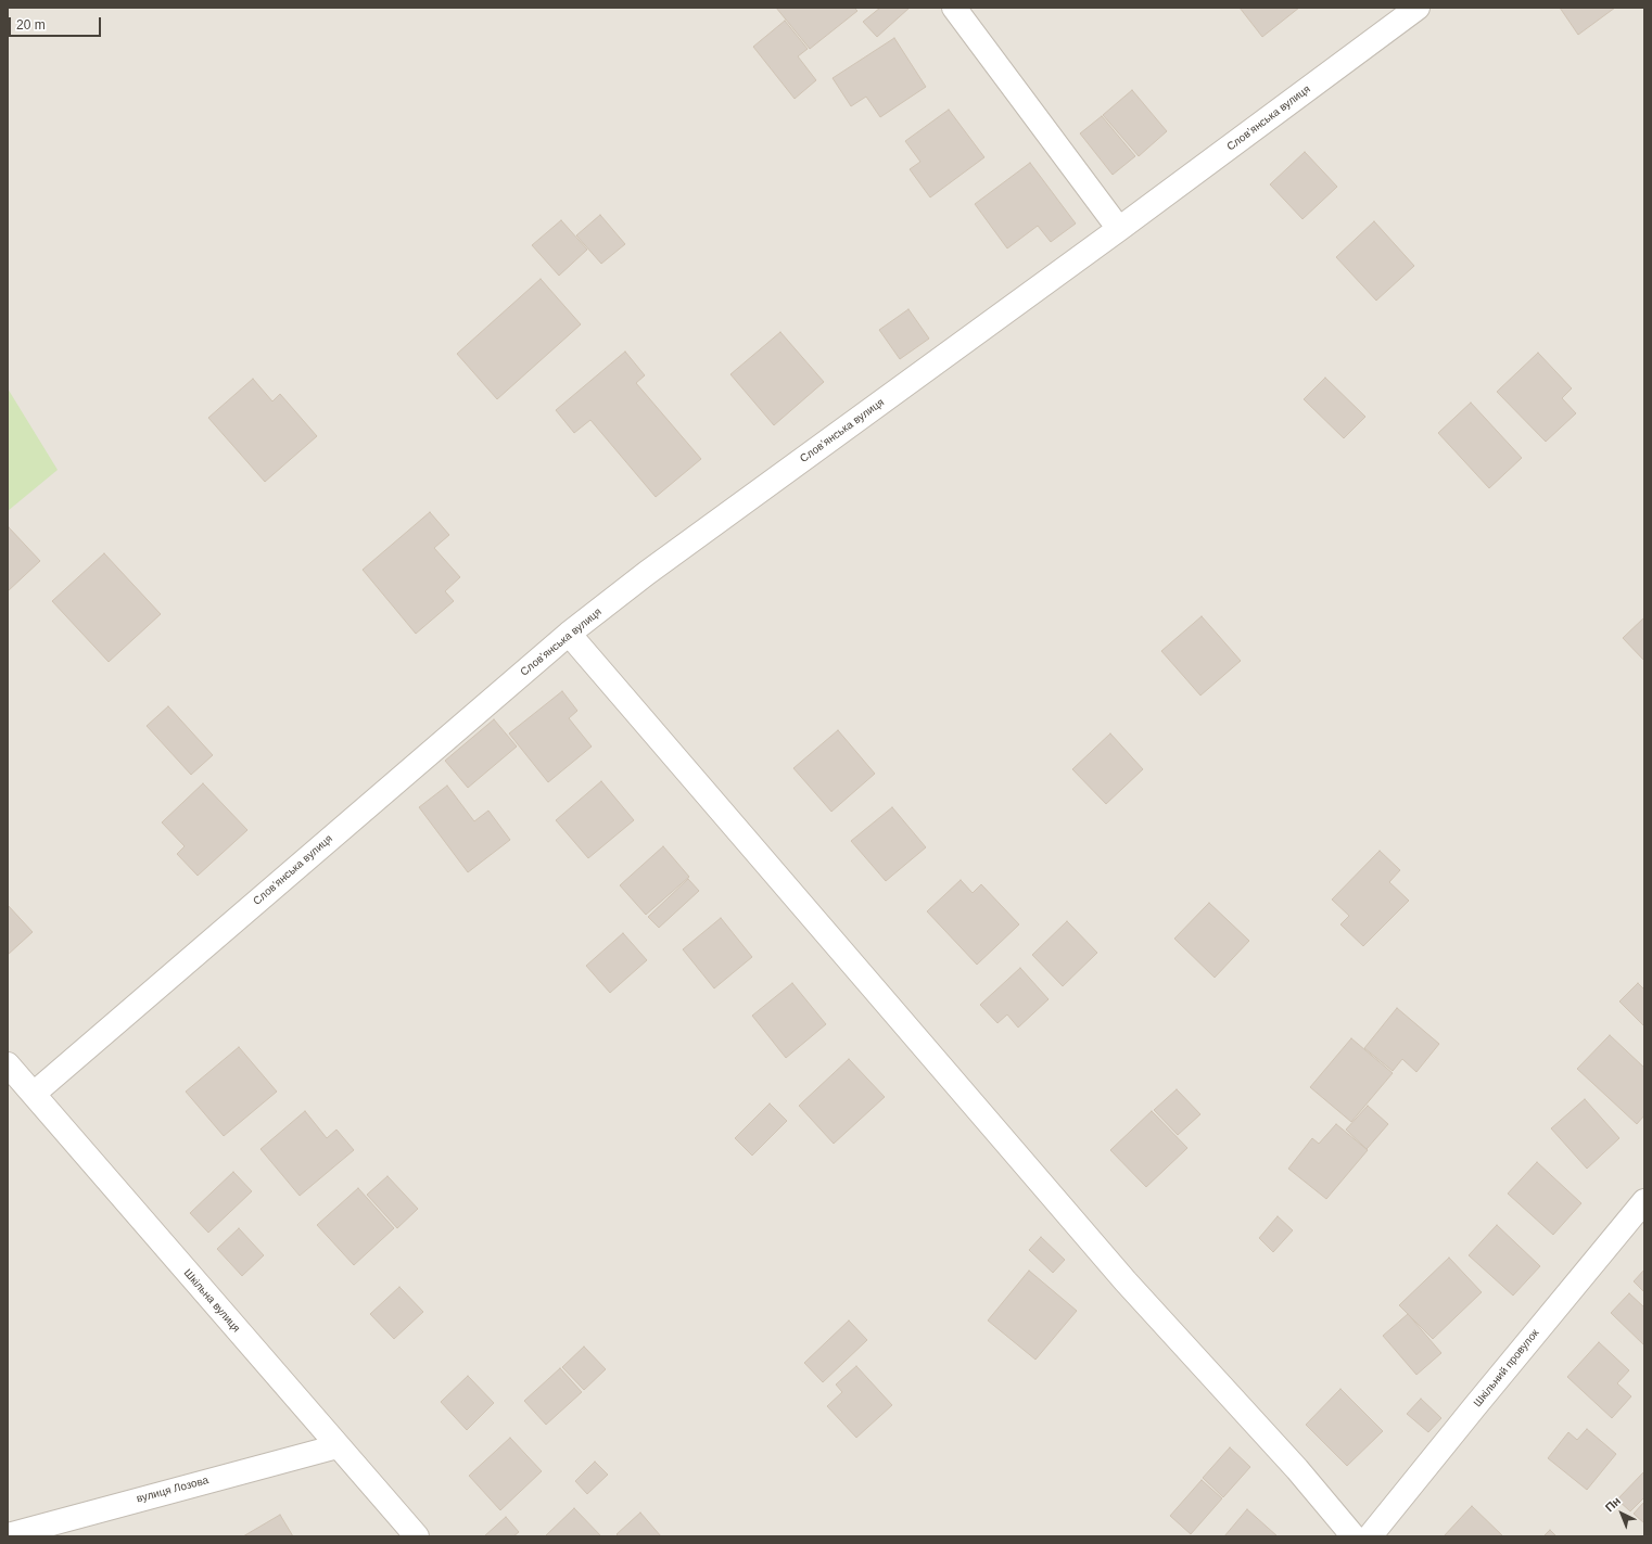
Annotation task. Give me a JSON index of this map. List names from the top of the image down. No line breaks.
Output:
{"streets":{"street":["Словʼянська вулиця","Шкільна вулиця","Шкільний провулок","вулиця Лозова"]},"crossings":[["Словʼянська вулиця","Шкільна вулиця"],["Шкільна вулиця","вулиця Лозова"]],"scale_bar":"20 m","north":"top left"}
